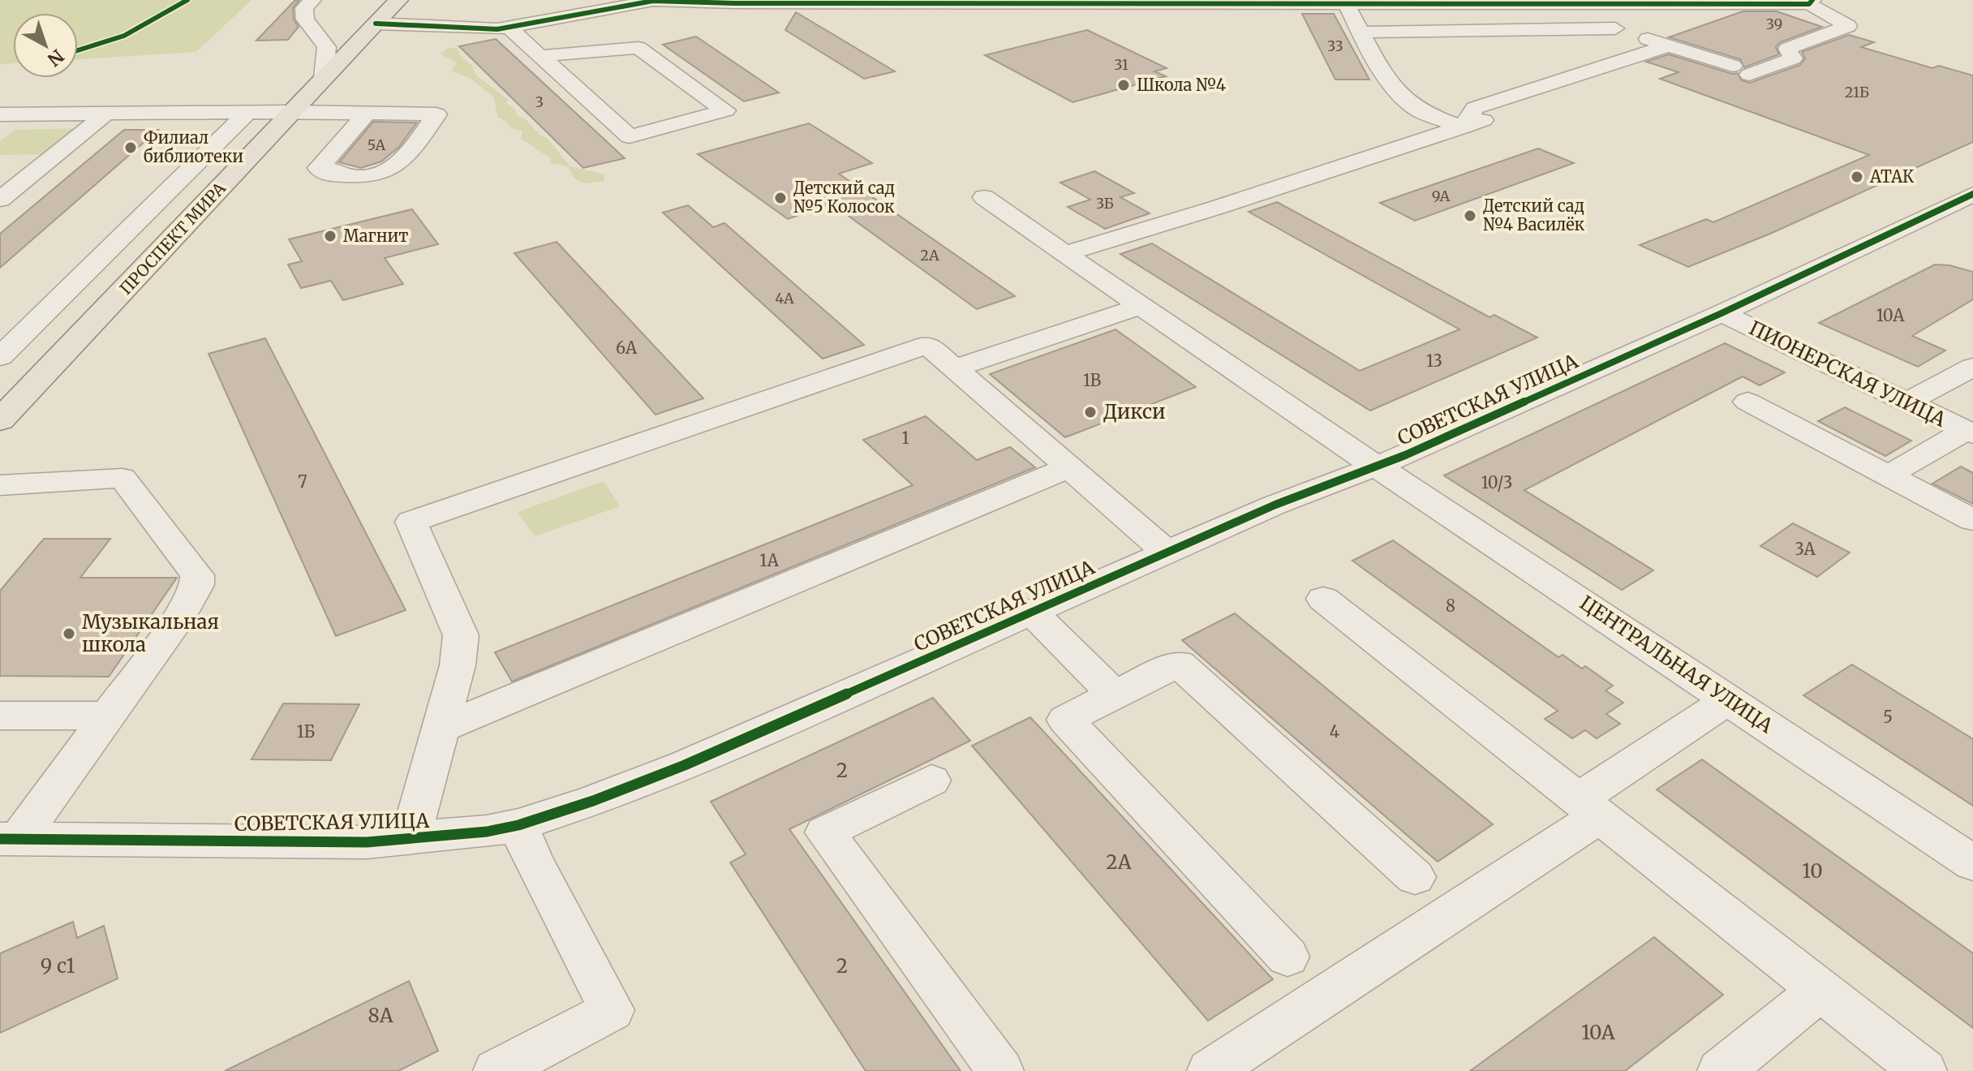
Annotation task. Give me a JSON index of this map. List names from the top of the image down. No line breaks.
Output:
{"streets":{"main road":["ПРОСПЕКТ МИРА"],"street":["ПИОНЕРСКАЯ УЛИЦА","СОВЕТСКАЯ УЛИЦА","ЦЕНТРАЛЬНАЯ УЛИЦА"]},"crossings":[["ПИОНЕРСКАЯ УЛИЦА","СОВЕТСКАЯ УЛИЦА"],["СОВЕТСКАЯ УЛИЦА","ЦЕНТРАЛЬНАЯ УЛИЦА"]],"places":["Школа №4","Филиал библиотеки","АТАК","Детский сад №5 Колосок","Детский сад №4 Василёк","Магнит","Дикси","Музыкальная школа"],"house_numbers":["39","33","31","21Б","3","5А","9А","3Б","2А","4А","10А","6А","13","1В","1","7","10/3","3А","1А","8","5","1Б","4","2","2А","10","9 с1","2","8А","10А"],"north":"bottom right"}
